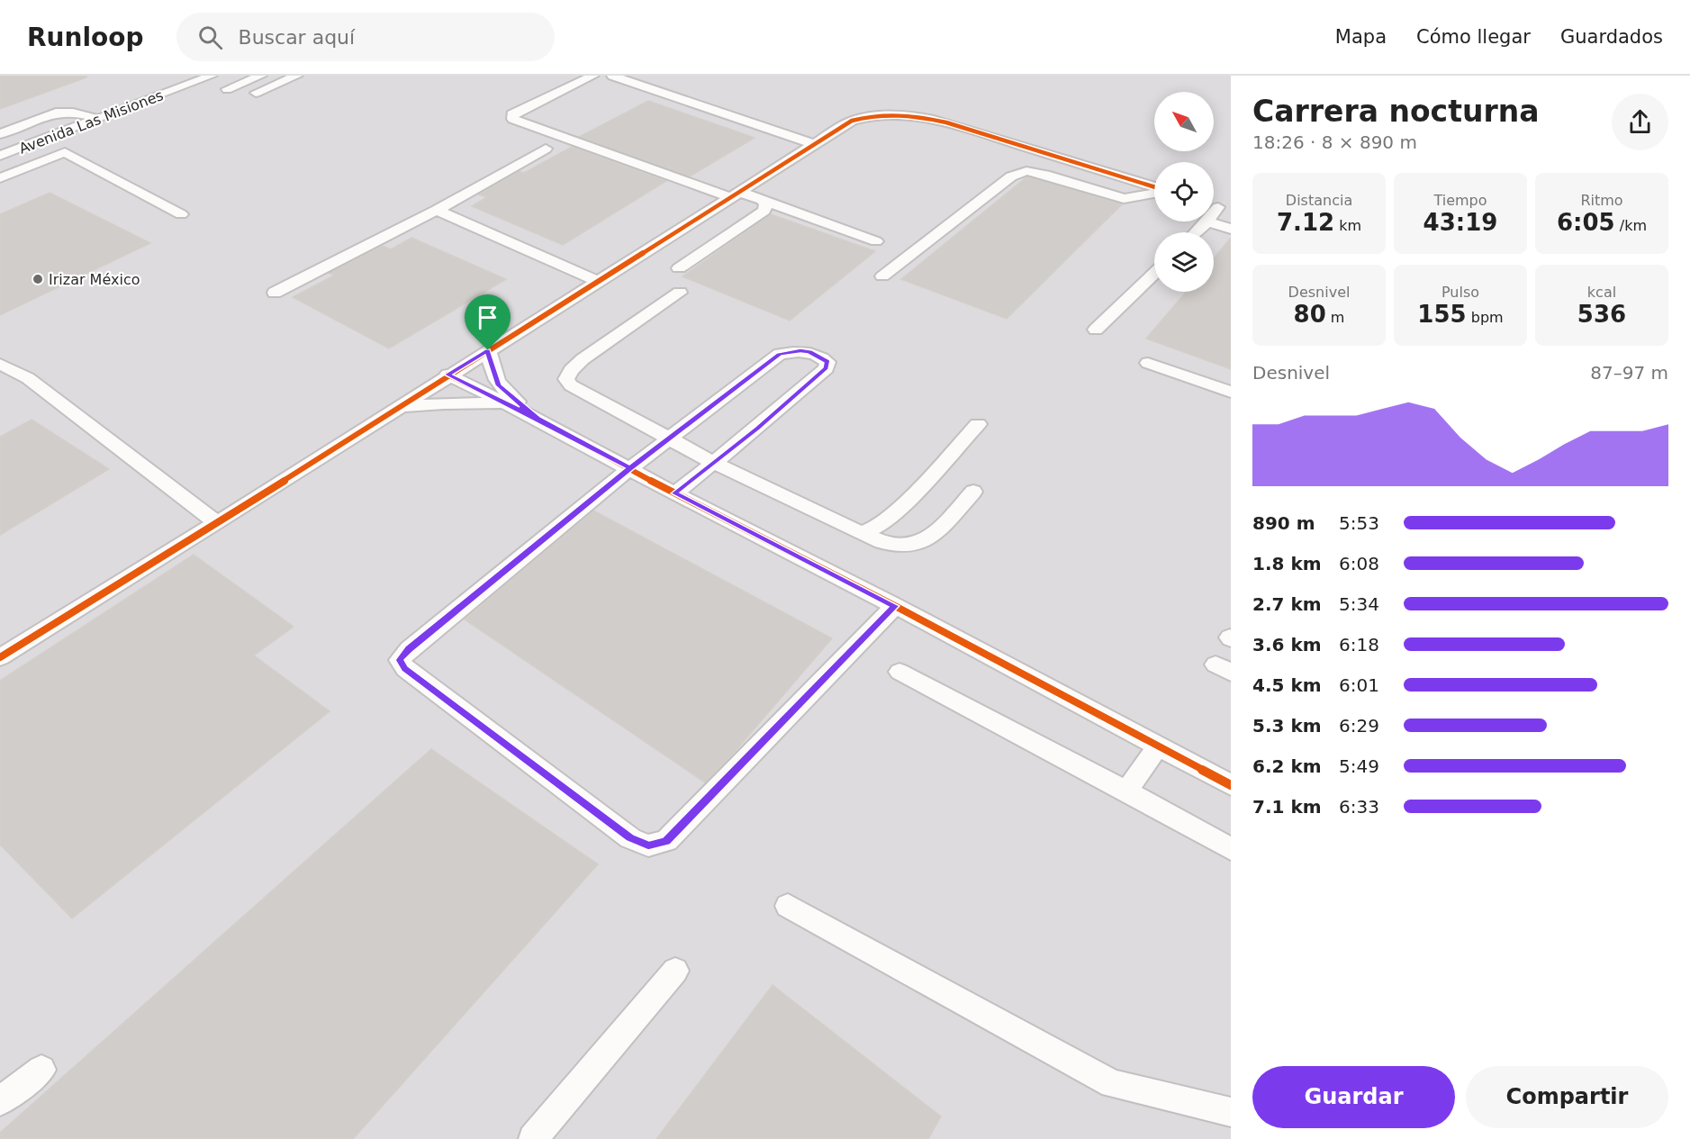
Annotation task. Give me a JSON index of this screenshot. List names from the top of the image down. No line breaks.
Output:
{"streets":{"street":["Avenida Las Misiones"]},"places":["Irizar México"],"north":"top left","page":{"header":"Runloop","search":"Buscar aquí","nav":["Mapa","Cómo llegar","Guardados"],"heading":["Carrera nocturna","18:26 · 8 × 890 m"],"stats":[["Distancia","7.12 km"],["Tiempo","43:19"],["Ritmo","6:05 /km"],["Desnivel","80 m"],["Pulso","155 bpm"],["kcal","536"]],"chart":["Desnivel","87–97 m"],"list":[{"name":"890 m","note":"5:53"},{"name":"1.8 km","note":"6:08"},{"name":"2.7 km","note":"5:34"},{"name":"3.6 km","note":"6:18"},{"name":"4.5 km","note":"6:01"},{"name":"5.3 km","note":"6:29"},{"name":"6.2 km","note":"5:49"},{"name":"7.1 km","note":"6:33"}],"buttons":["Guardar","Compartir"]}}
